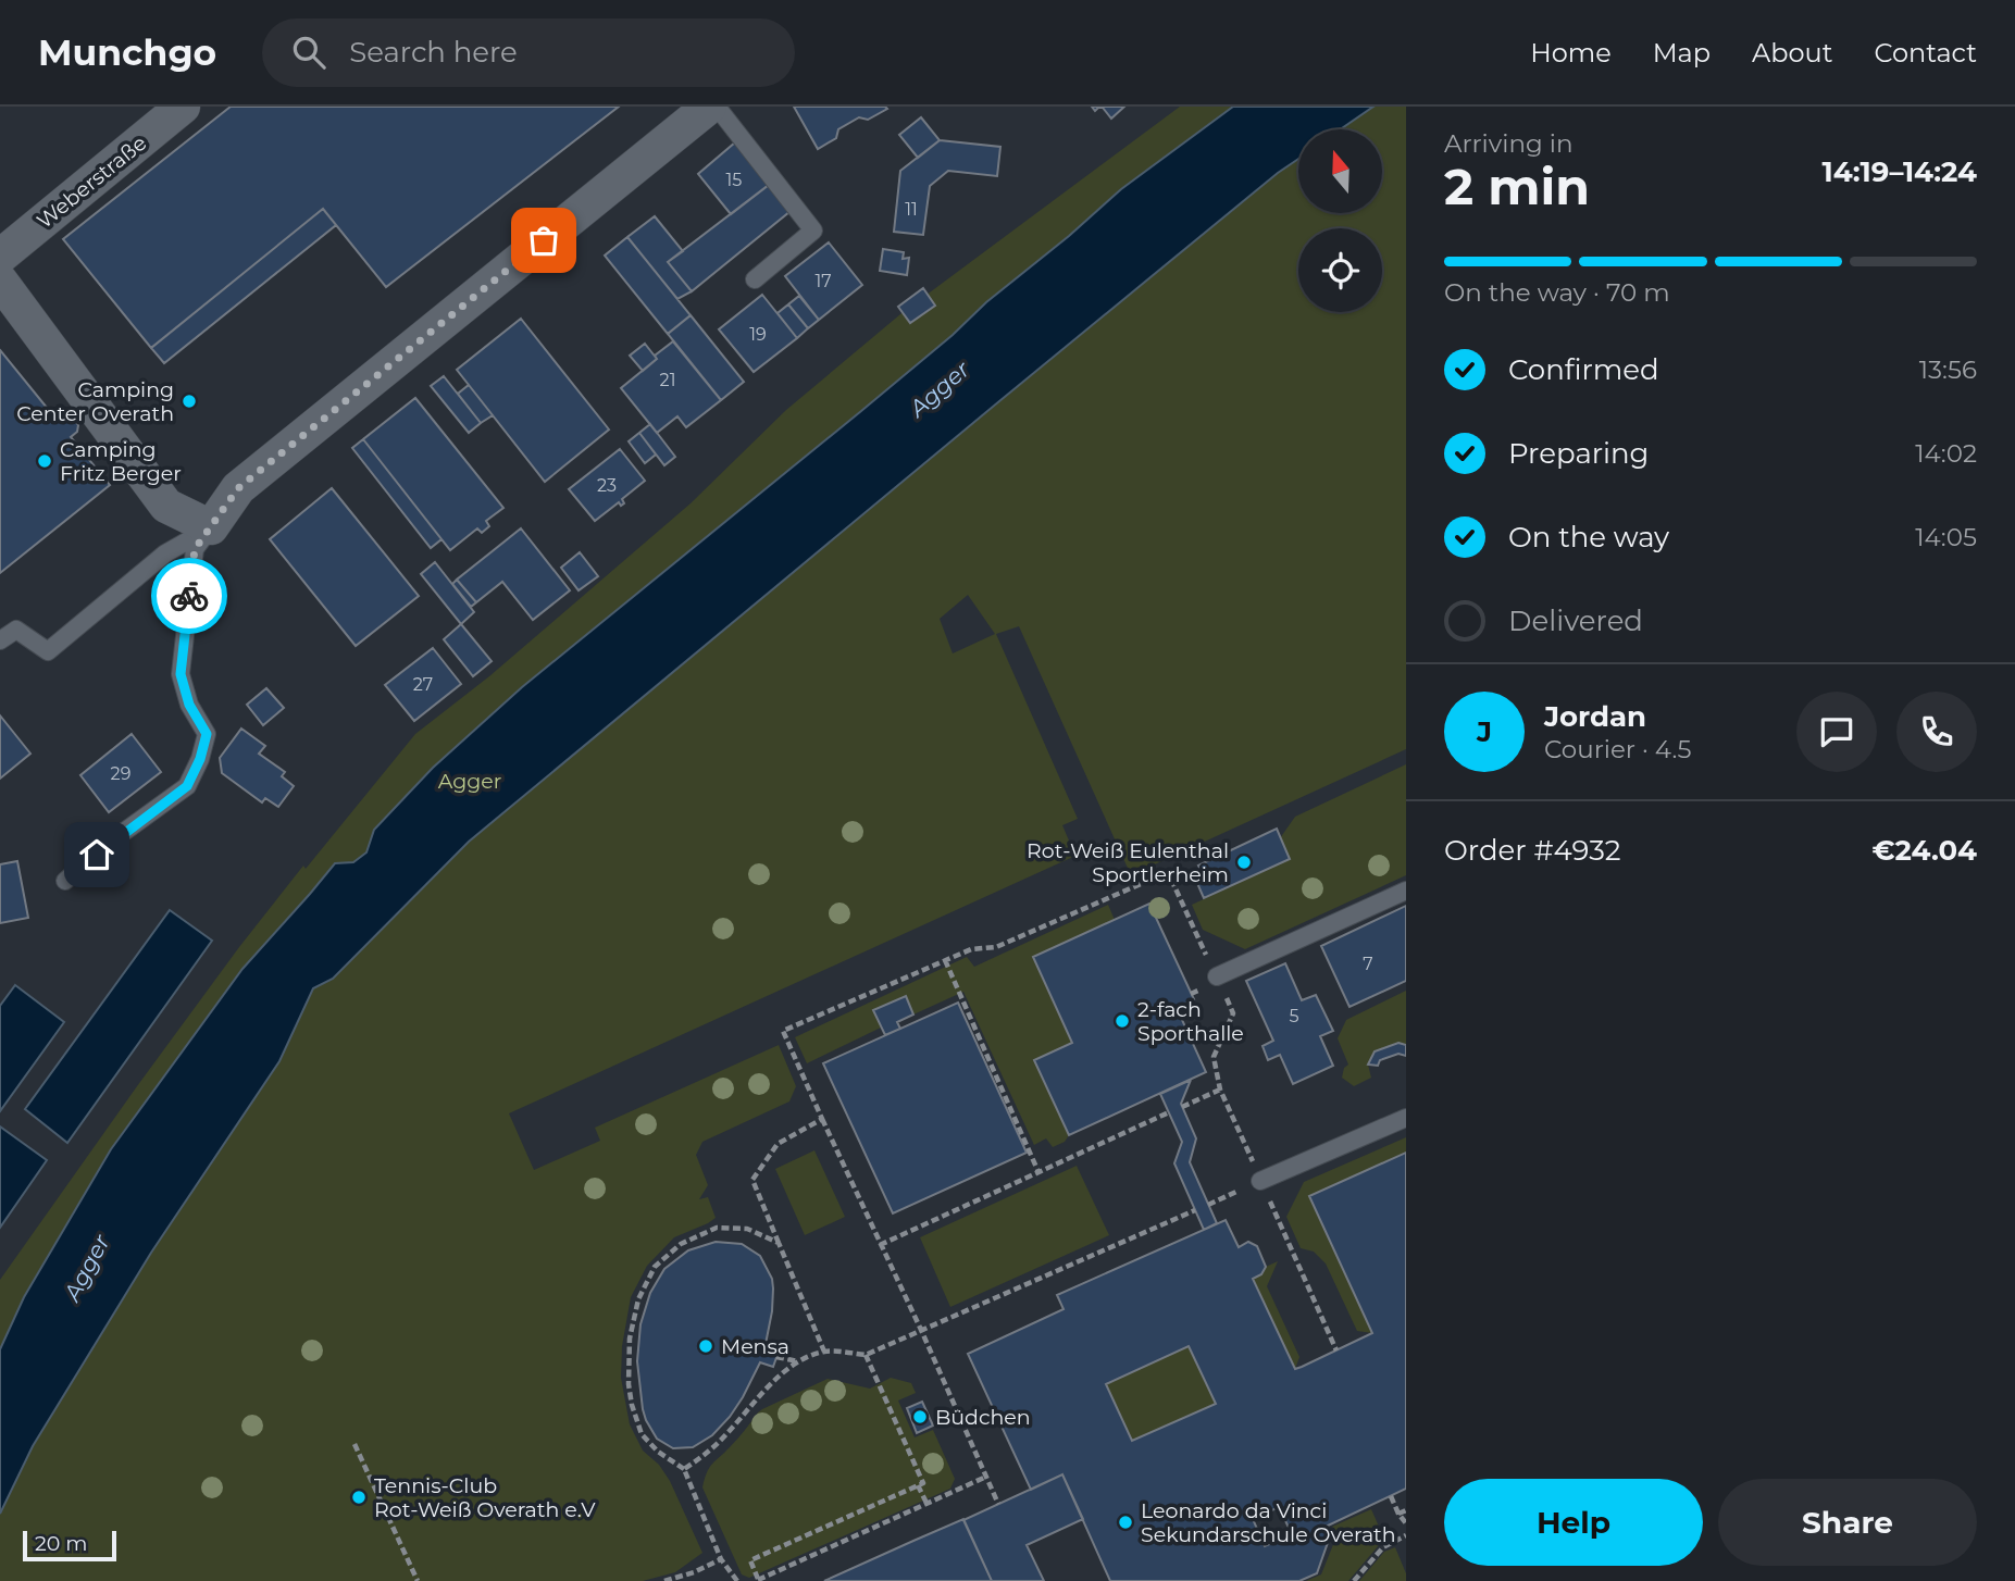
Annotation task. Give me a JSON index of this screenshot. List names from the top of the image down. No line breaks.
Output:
{"streets":{"street":["Weberstraße"]},"water":["Agger"],"parks":["Agger"],"places":["Camping Center Overath","Camping Fritz Berger","Rot-Weiß Eulenthal Sportlerheim","2-fach Sporthalle","Mensa","Büdchen","Tennis-Club Rot-Weiß Overath e.V","Leonardo da Vinci Sekundarschule Overath"],"house_numbers":["15","11","17","19","21","23","27","29","7","5"],"scale_bar":"20 m","north":"top","page":{"header":"Munchgo","search":"Search here","nav":["Home","Map","About","Contact"],"heading":["2 min","Arriving in","14:19–14:24"],"panel":["Jordan","Courier · 4.5","Order #4932","€24.04"],"bar":"On the way · 70 m","list":[["Confirmed","13:56"],["Preparing","14:02"],["On the way","14:05"],"Delivered"],"round":"J","buttons":["Help","Share"],"scale":"20 m"}}
